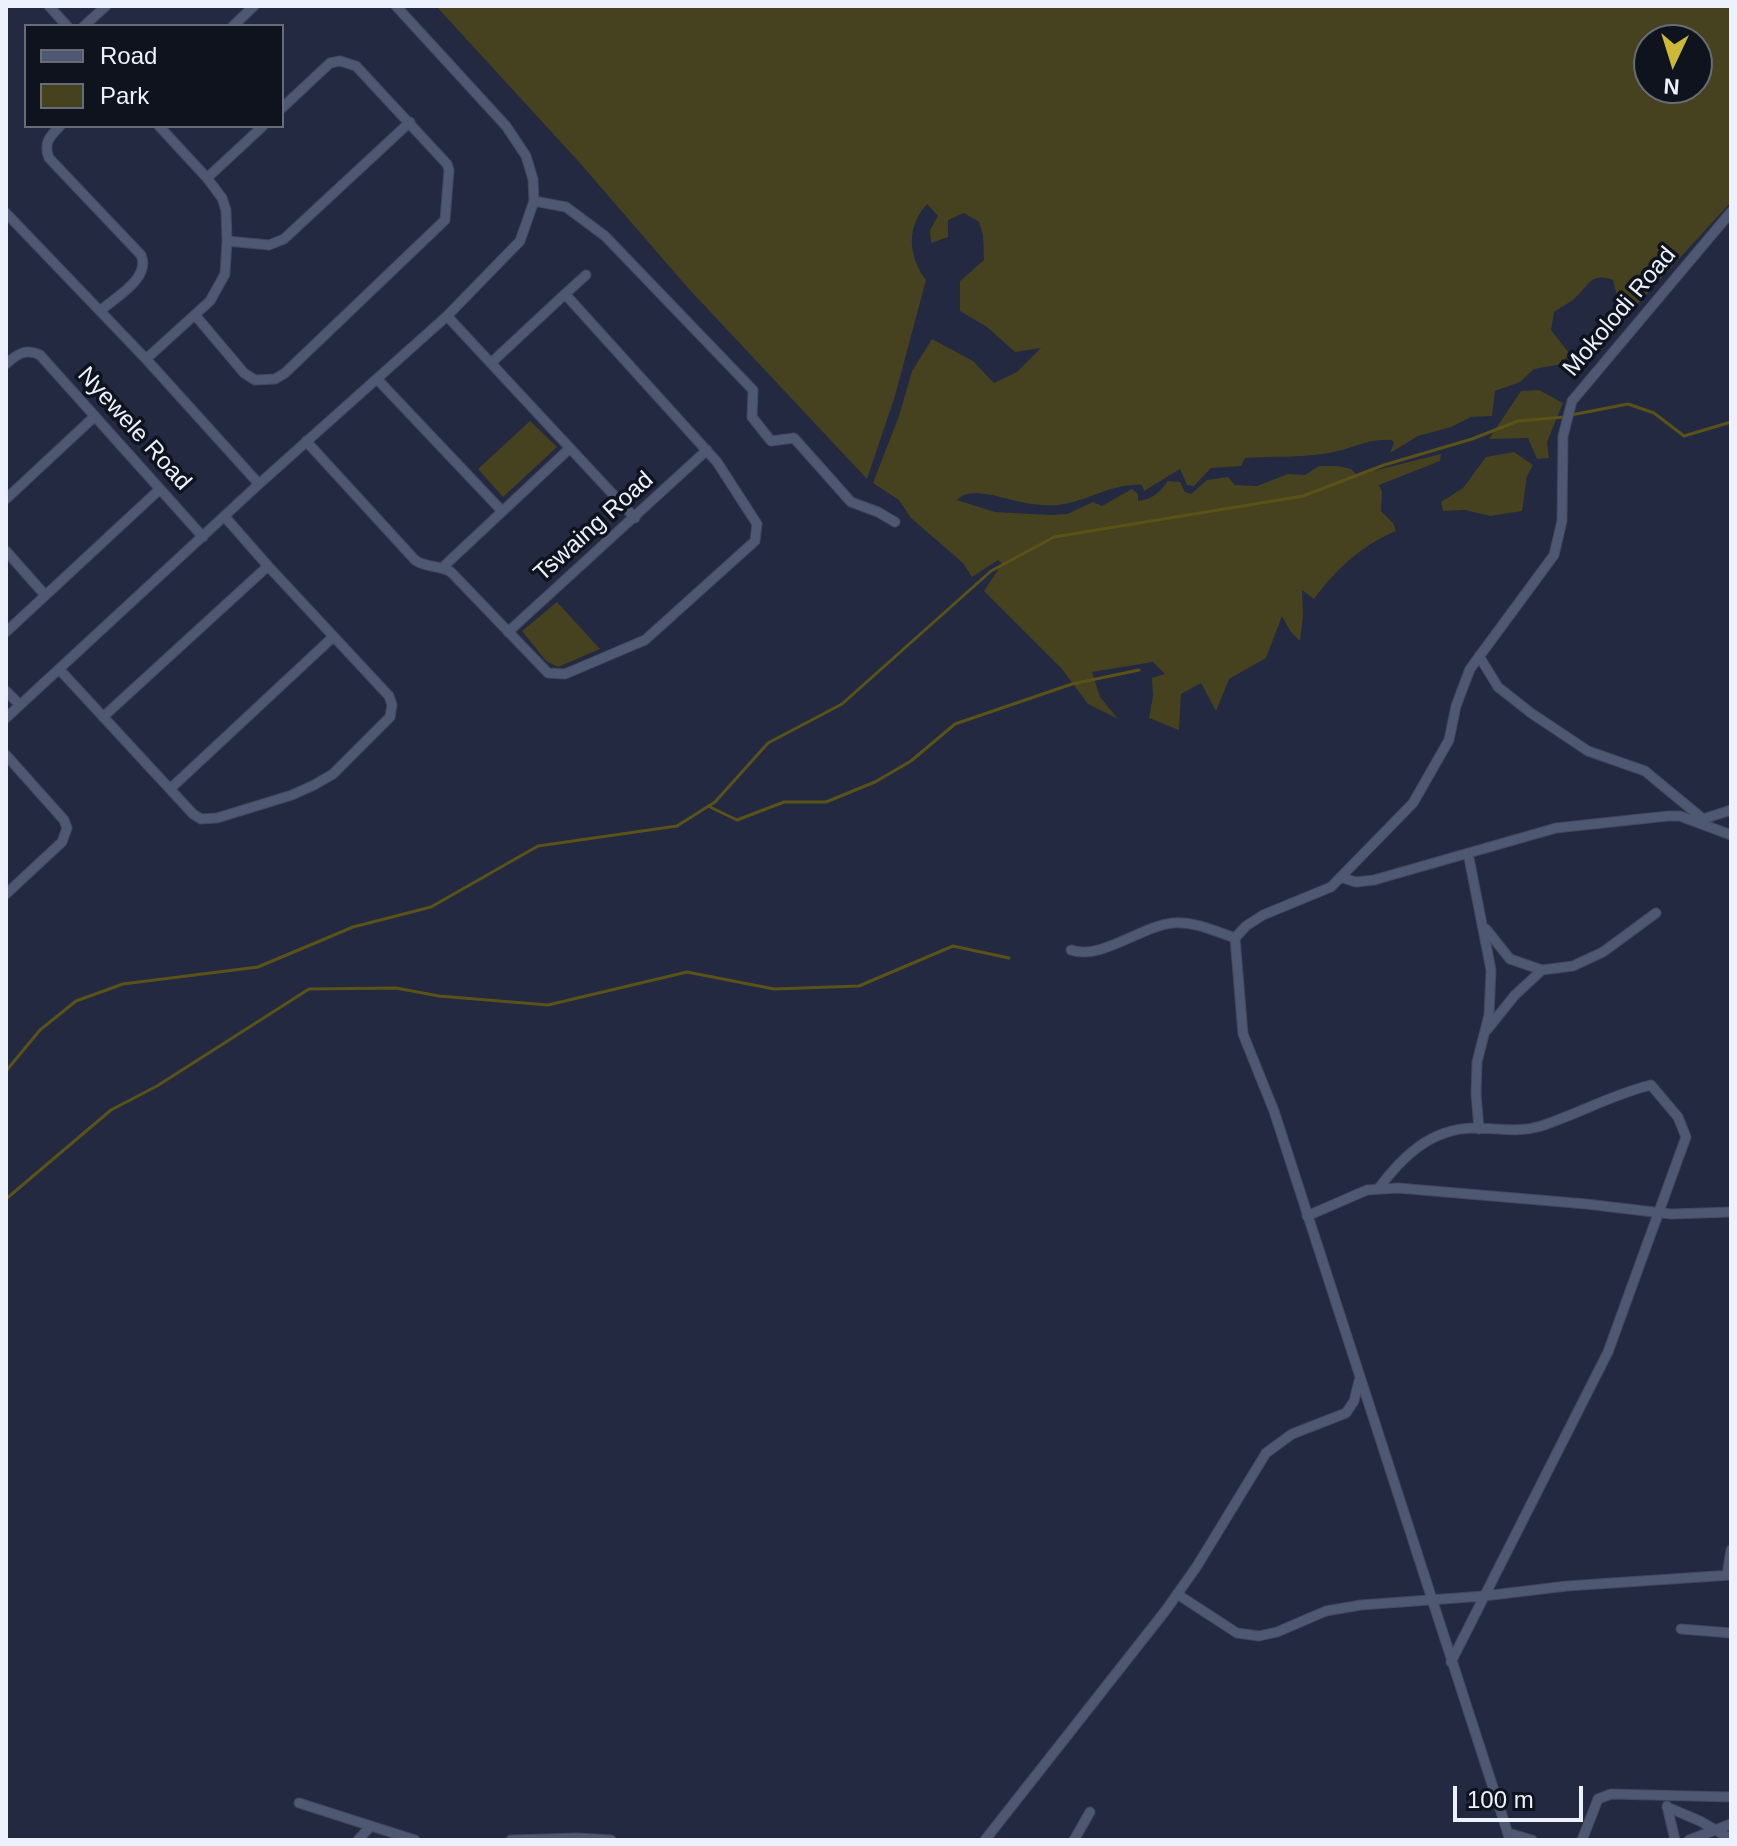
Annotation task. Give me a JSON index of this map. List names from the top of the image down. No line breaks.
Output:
{"streets":{"street":["Mokolodi Road","Nyewele Road","Tswaing Road"]},"legend":["Road","Park"],"scale_bar":"100 m","north":"bottom"}
